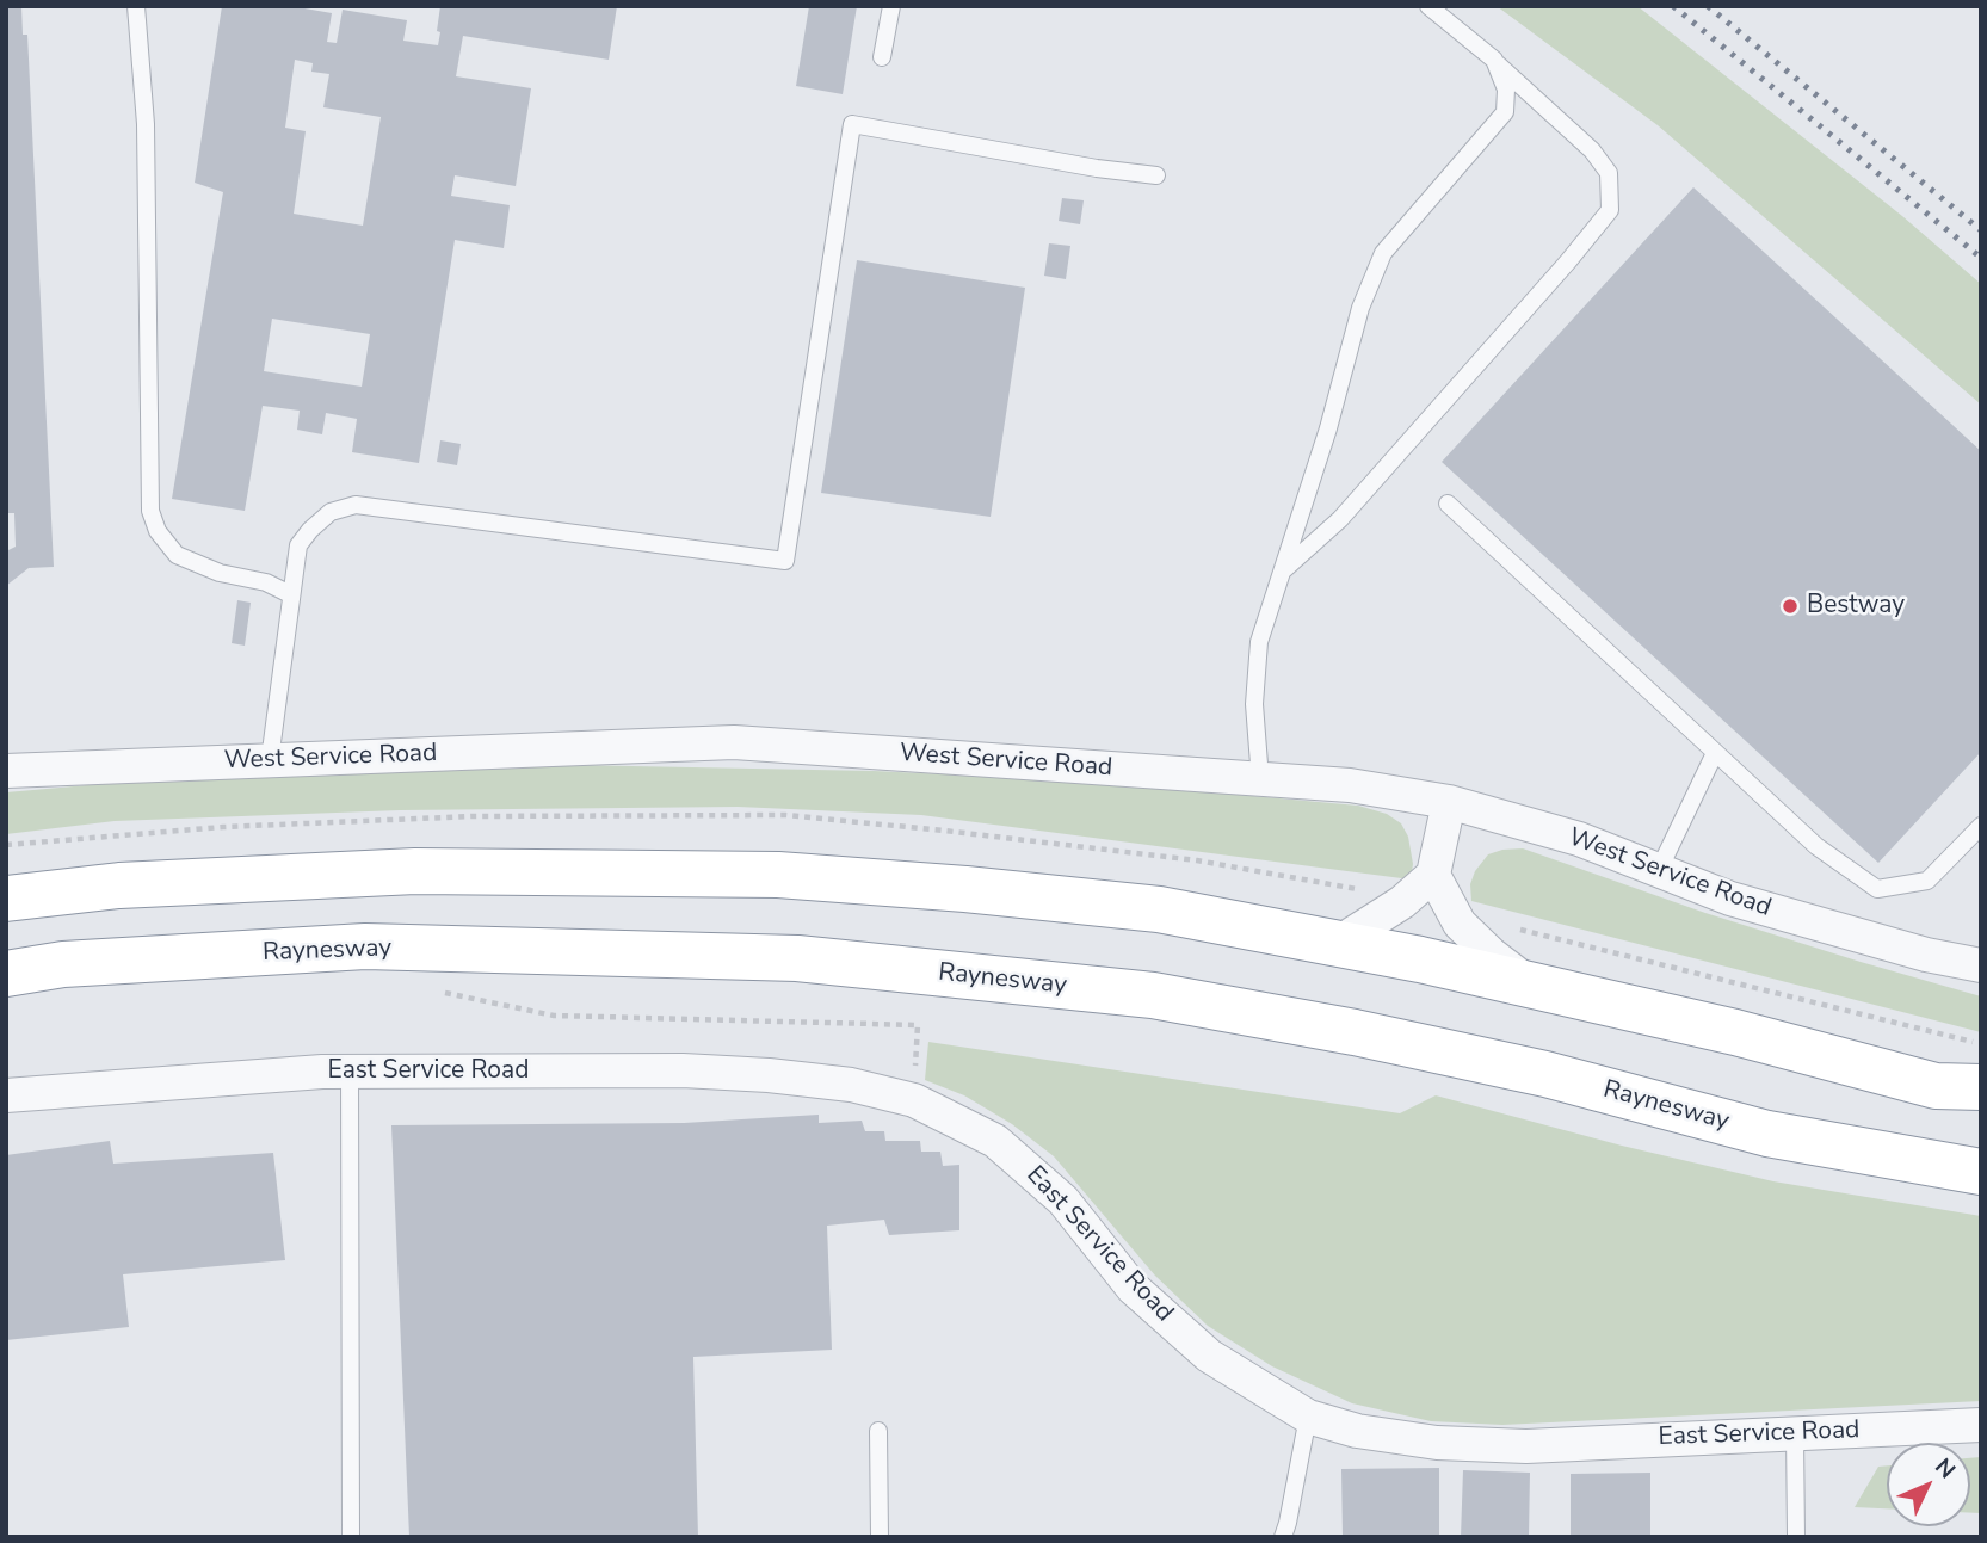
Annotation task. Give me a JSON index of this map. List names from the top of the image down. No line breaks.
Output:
{"streets":{"highway":["Raynesway"],"street":["West Service Road","East Service Road"]},"places":["Bestway"],"north":"top right"}
